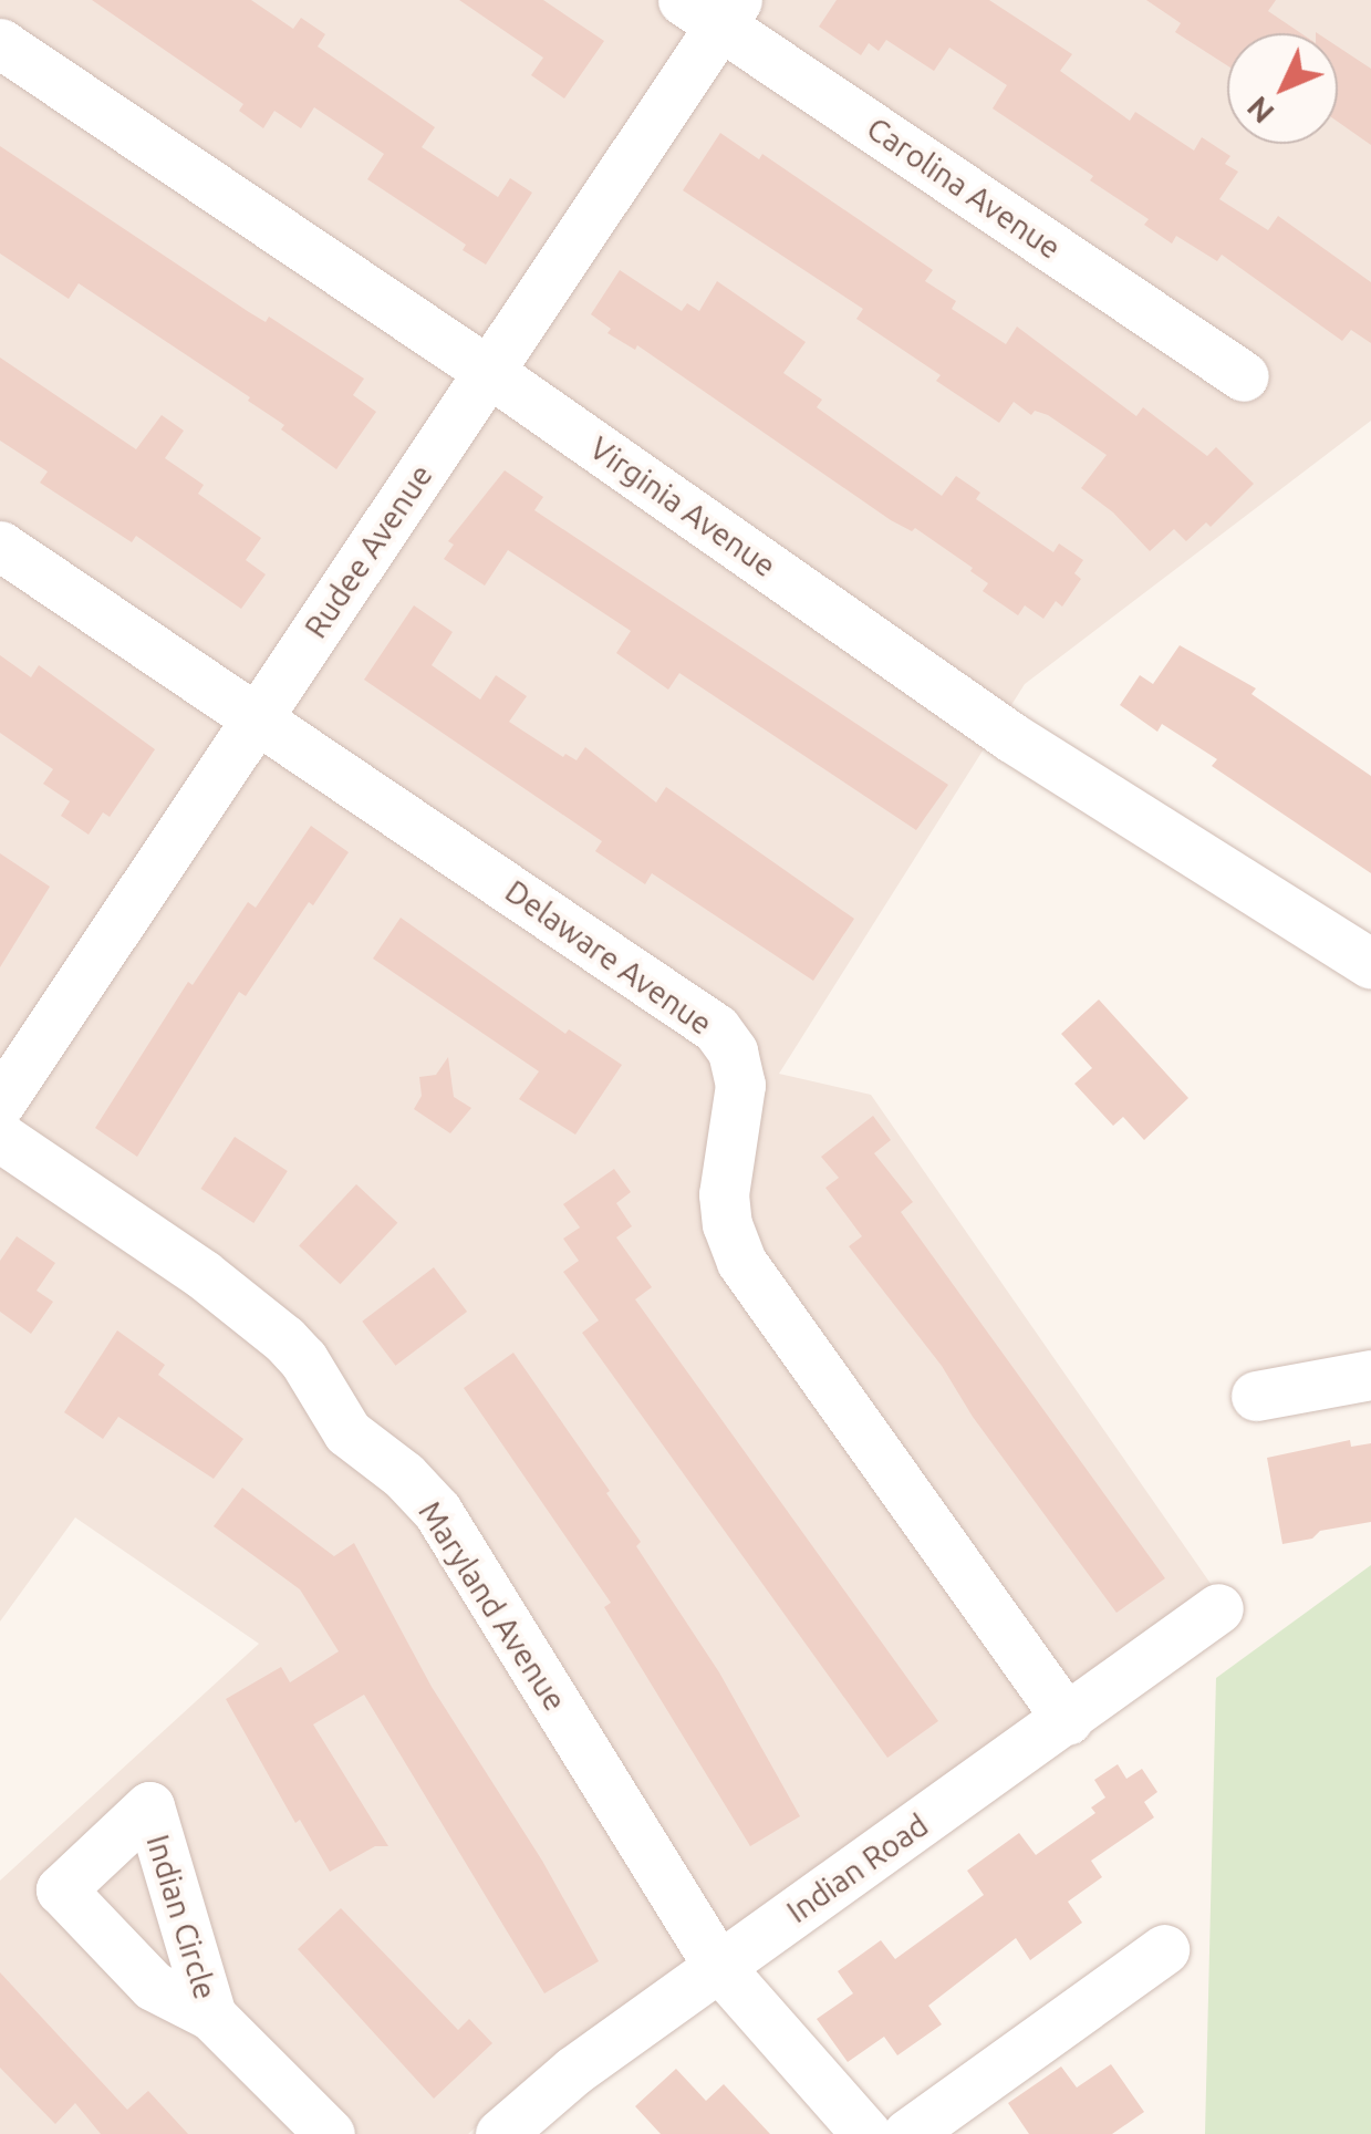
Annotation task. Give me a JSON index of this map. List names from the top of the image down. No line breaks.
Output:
{"streets":{"street":["Carolina Avenue","Virginia Avenue","Rudee Avenue","Delaware Avenue","Maryland Avenue","Indian Road","Indian Circle"]},"crossings":[["Carolina Avenue","Rudee Avenue"],["Virginia Avenue","Rudee Avenue"],["Rudee Avenue","Delaware Avenue"],["Delaware Avenue","Indian Road"],["Maryland Avenue","Indian Road"]],"north":"bottom left"}
